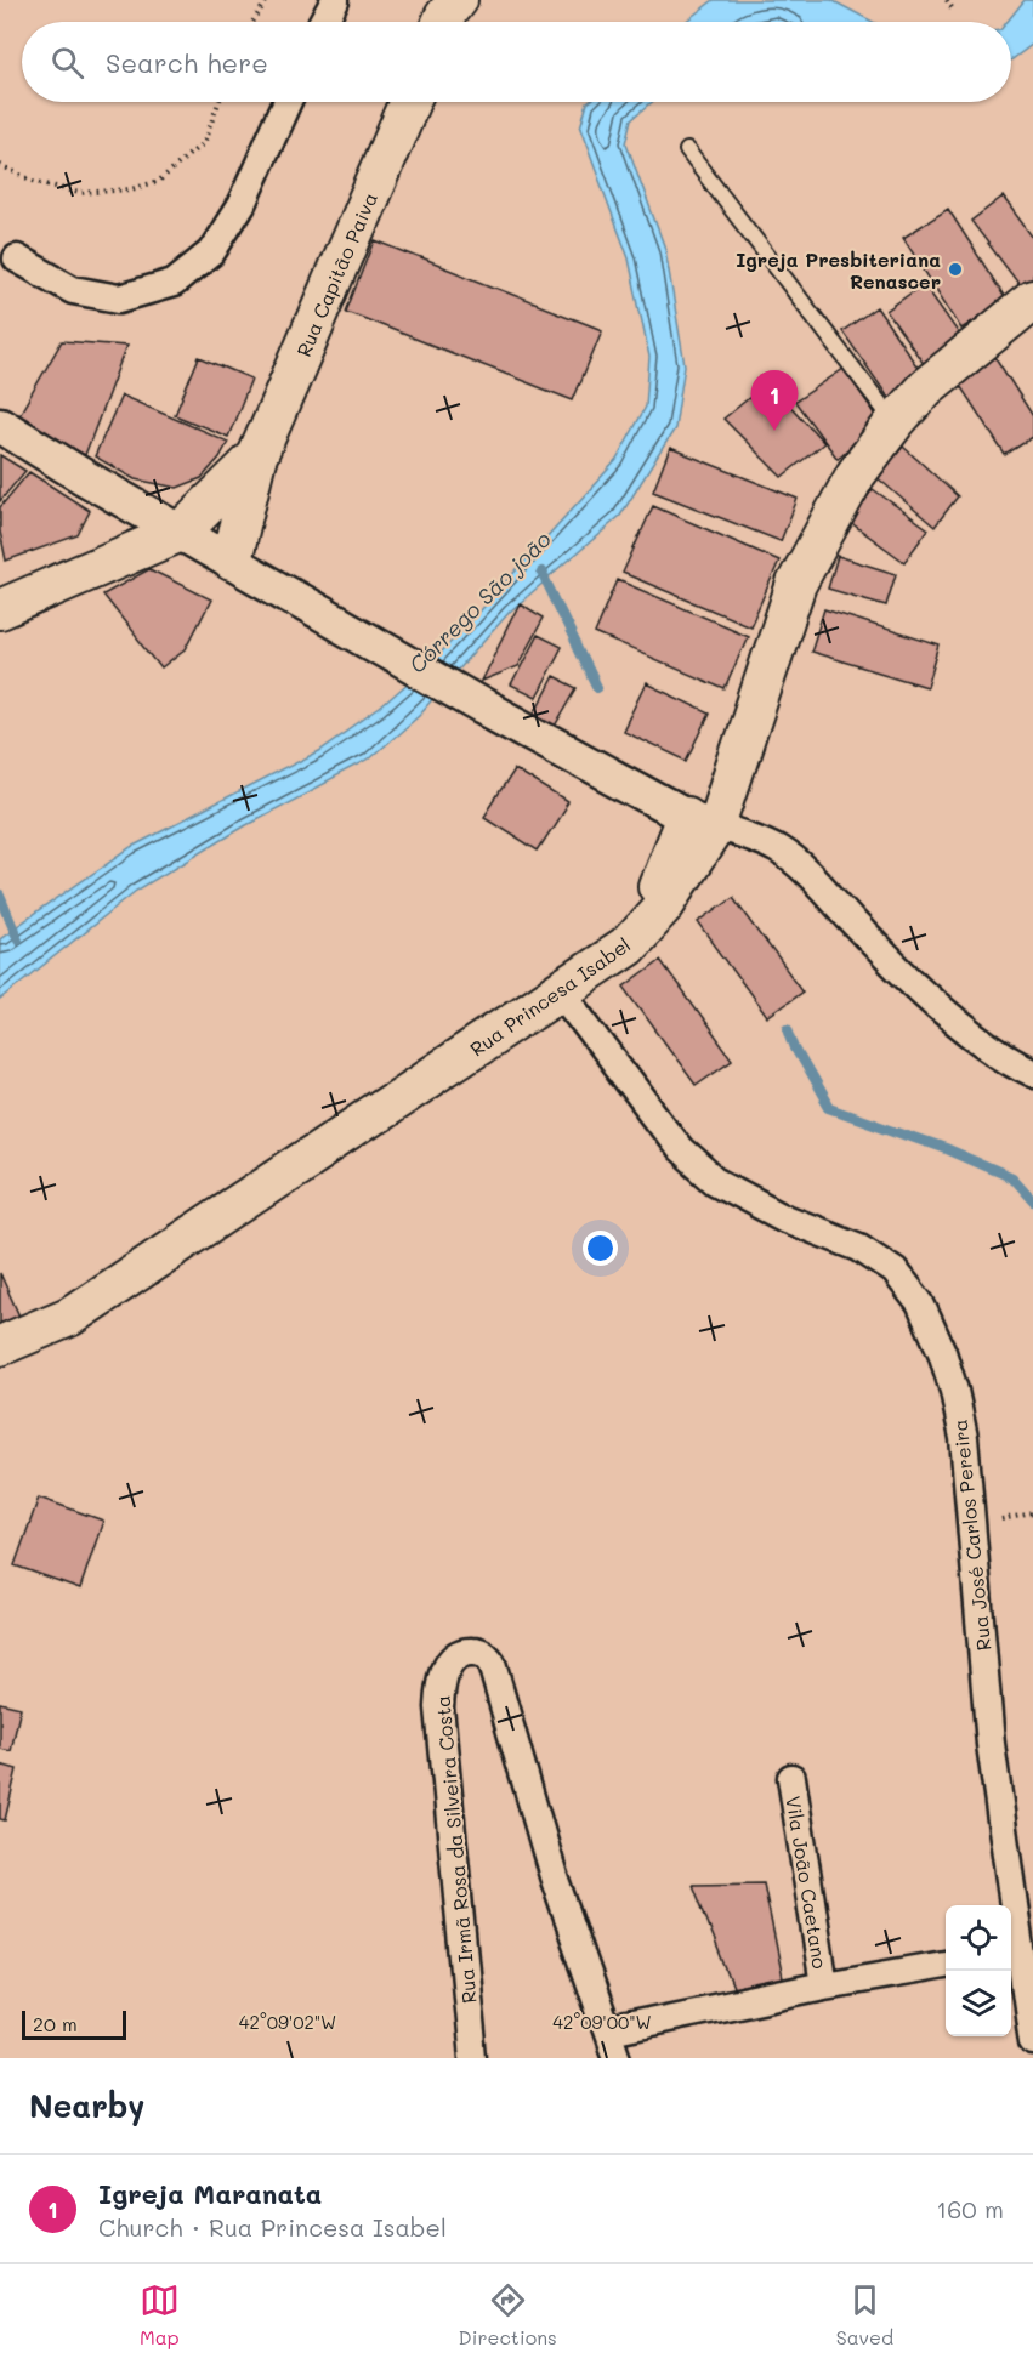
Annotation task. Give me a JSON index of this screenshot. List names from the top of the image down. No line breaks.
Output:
{"streets":{"main road":["Rua Capitão Paiva","Rua Princesa Isabel"],"street":["Rua José Carlos Pereira","Rua Irmã Rosa da Silveira Costa","Vila João Caetano"]},"crossings":[["Rua Princesa Isabel","Rua José Carlos Pereira"]],"water":["Córrego São joão"],"places":["Igreja Presbiteriana Renascer"],"scale_bar":"20 m","page":{"search":"Search here","pins":"1","scale":"20 m","heading":"Nearby","list":[{"mark":"1","name":"Igreja Maranata","note":"Church · Rua Princesa Isabel","value":"160 m"}],"nav":["Map","Directions","Saved"]},"coordinates":["42°09'02\"W","42°09'00\"W"]}
